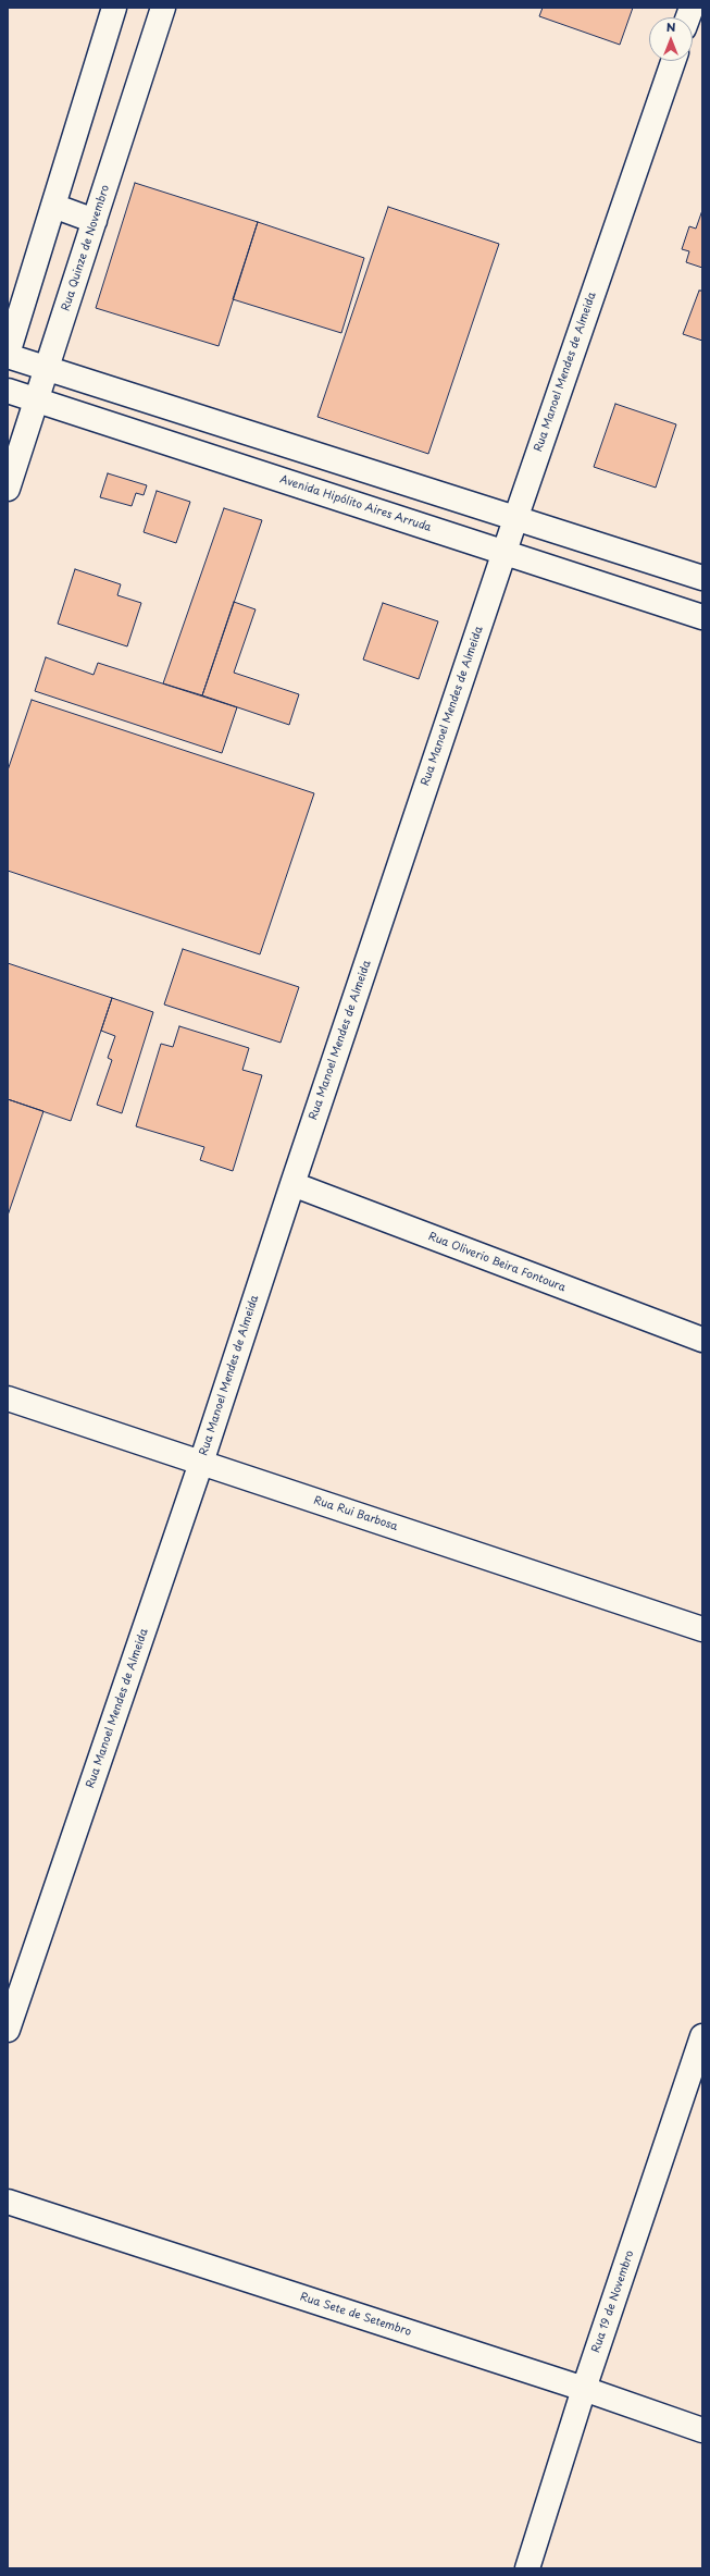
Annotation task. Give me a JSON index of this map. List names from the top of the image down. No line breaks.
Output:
{"streets":{"street":["Rua Quinze de Novembro","Rua Manoel Mendes de Almeida","Avenida Hipólito Aires Arruda","Rua Oliverio Beira Fontoura","Rua Rui Barbosa","Rua 19 de Novembro","Rua Sete de Setembro"]},"crossings":[["Rua Quinze de Novembro","Avenida Hipólito Aires Arruda"],["Rua Manoel Mendes de Almeida","Avenida Hipólito Aires Arruda"],["Rua Manoel Mendes de Almeida","Rua Oliverio Beira Fontoura"],["Rua Manoel Mendes de Almeida","Rua Rui Barbosa"],["Rua 19 de Novembro","Rua Sete de Setembro"]],"north":"top"}
